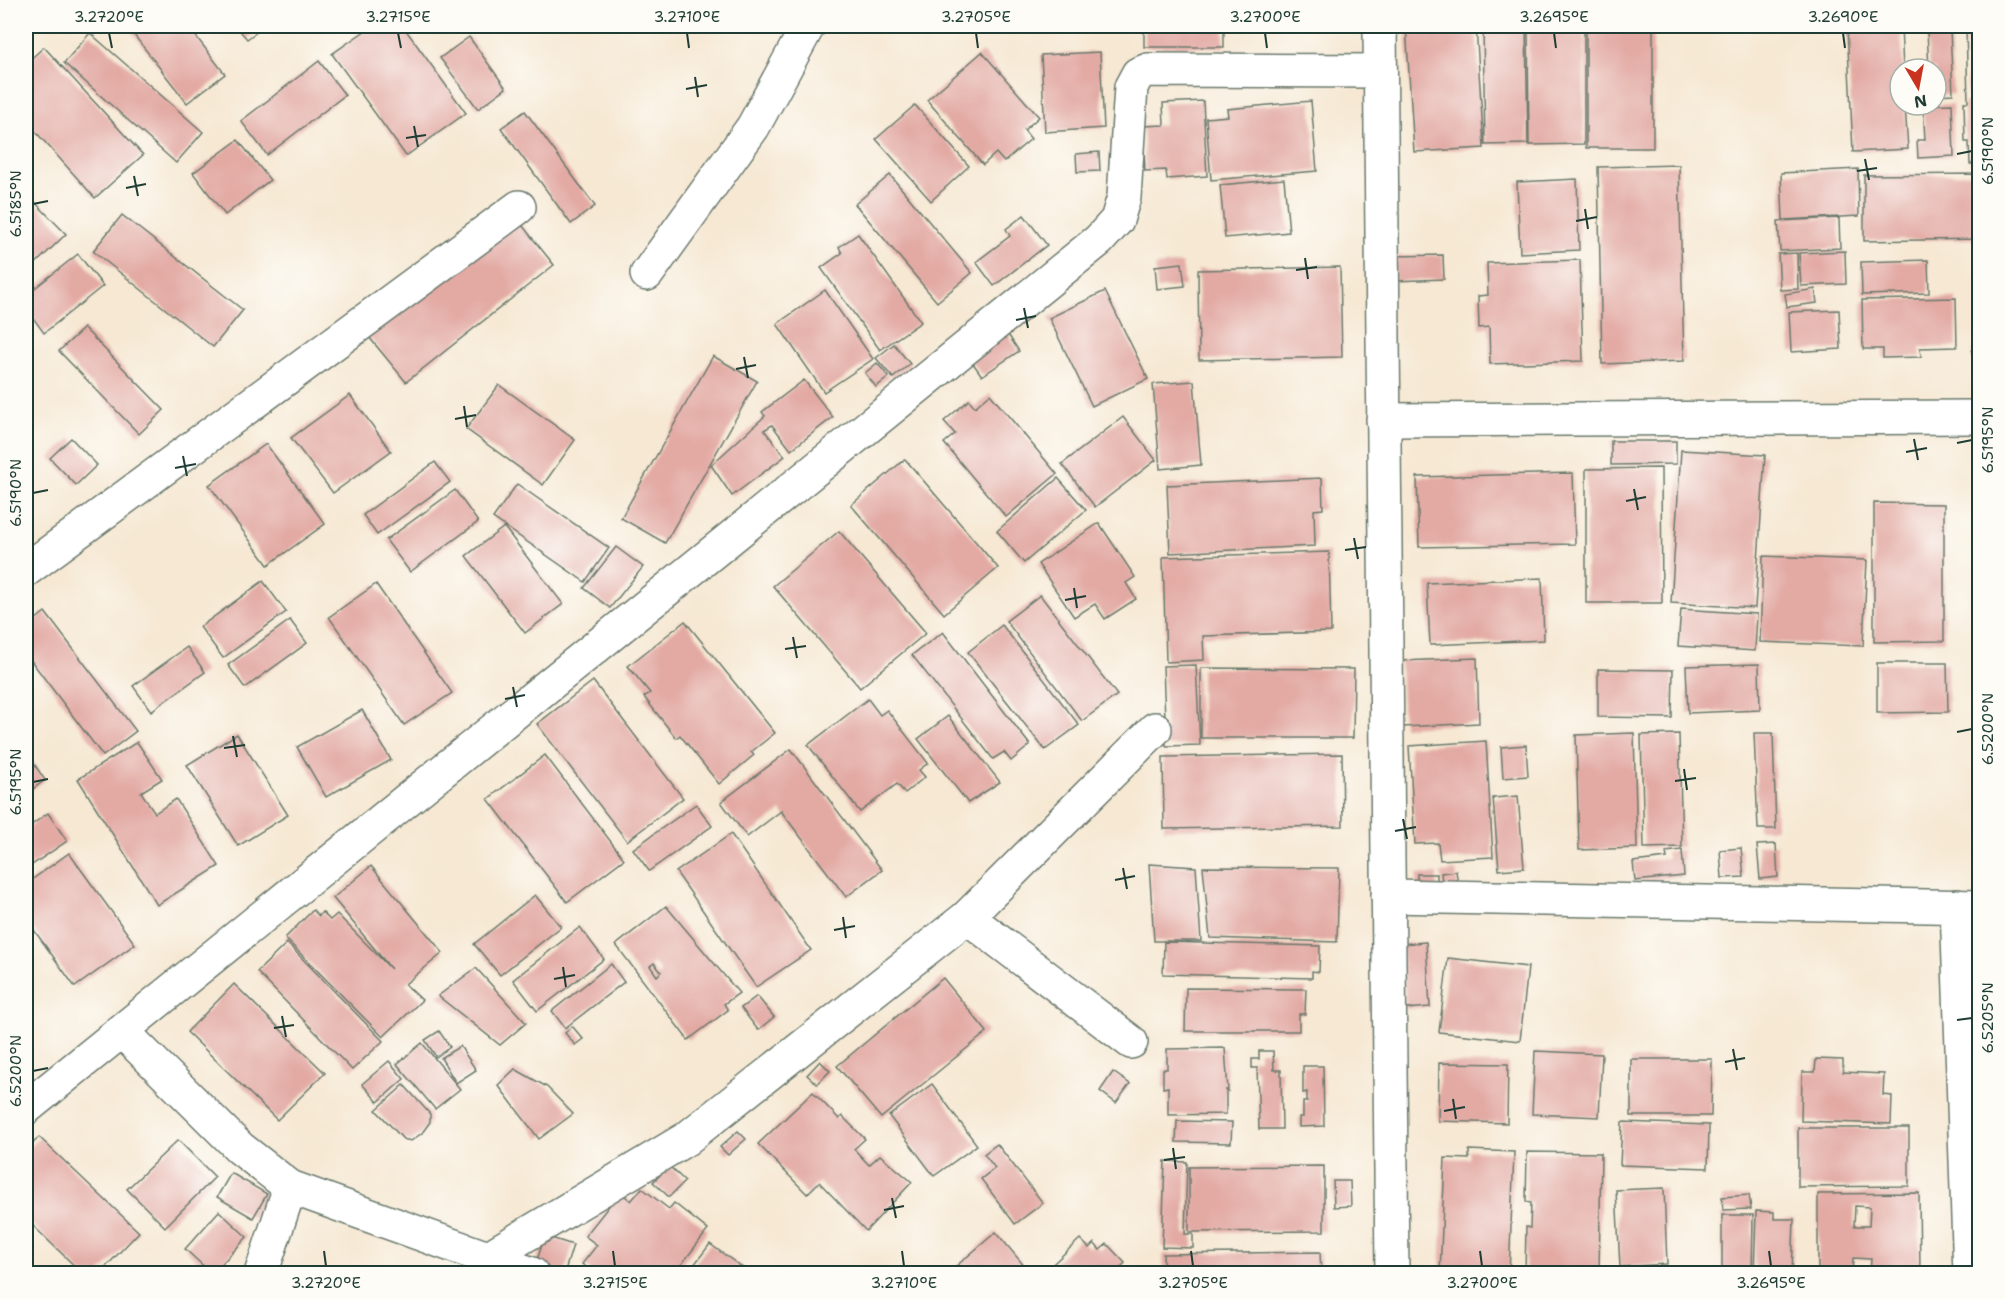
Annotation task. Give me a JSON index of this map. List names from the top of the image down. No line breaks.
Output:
{"north":"bottom","coordinates":["3.2720°E","3.2715°E","3.2710°E","3.2705°E","3.2700°E","3.2695°E","3.2690°E","6.5190°N","6.5185°N","6.5195°N","6.5200°N","6.5205°N"]}
